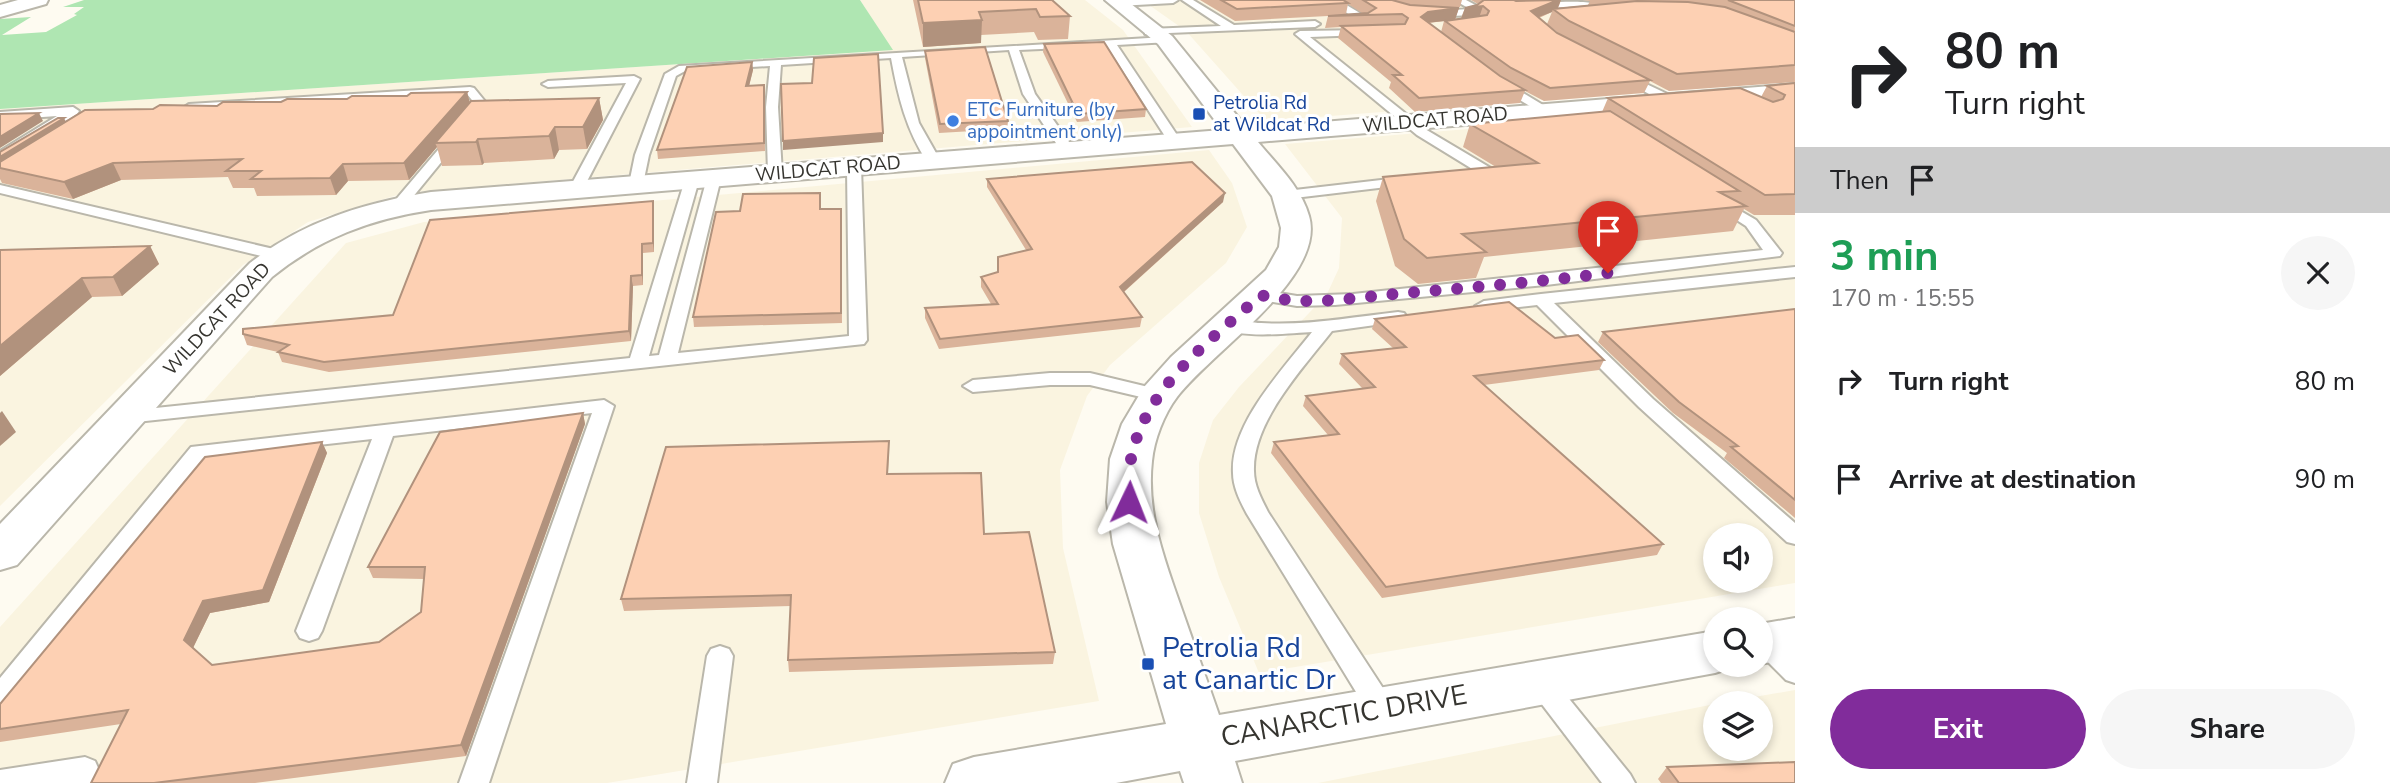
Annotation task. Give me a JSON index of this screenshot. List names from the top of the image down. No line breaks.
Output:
{"streets":{"street":["WILDCAT ROAD","CANARCTIC DRIVE"]},"places":{"transit":["Petrolia Rd at Wildcat Rd","Petrolia Rd at Canartic Dr"],"other":["ETC Furniture (by appointment only)"]},"page":{"turn":["80 m","Turn right"],"then":"Then","heading":["3 min","170 m · 15:55"],"list":[{"name":"Turn right","value":"80 m"},{"name":"Arrive at destination","value":"90 m"}],"buttons":["Exit","Share"]}}
